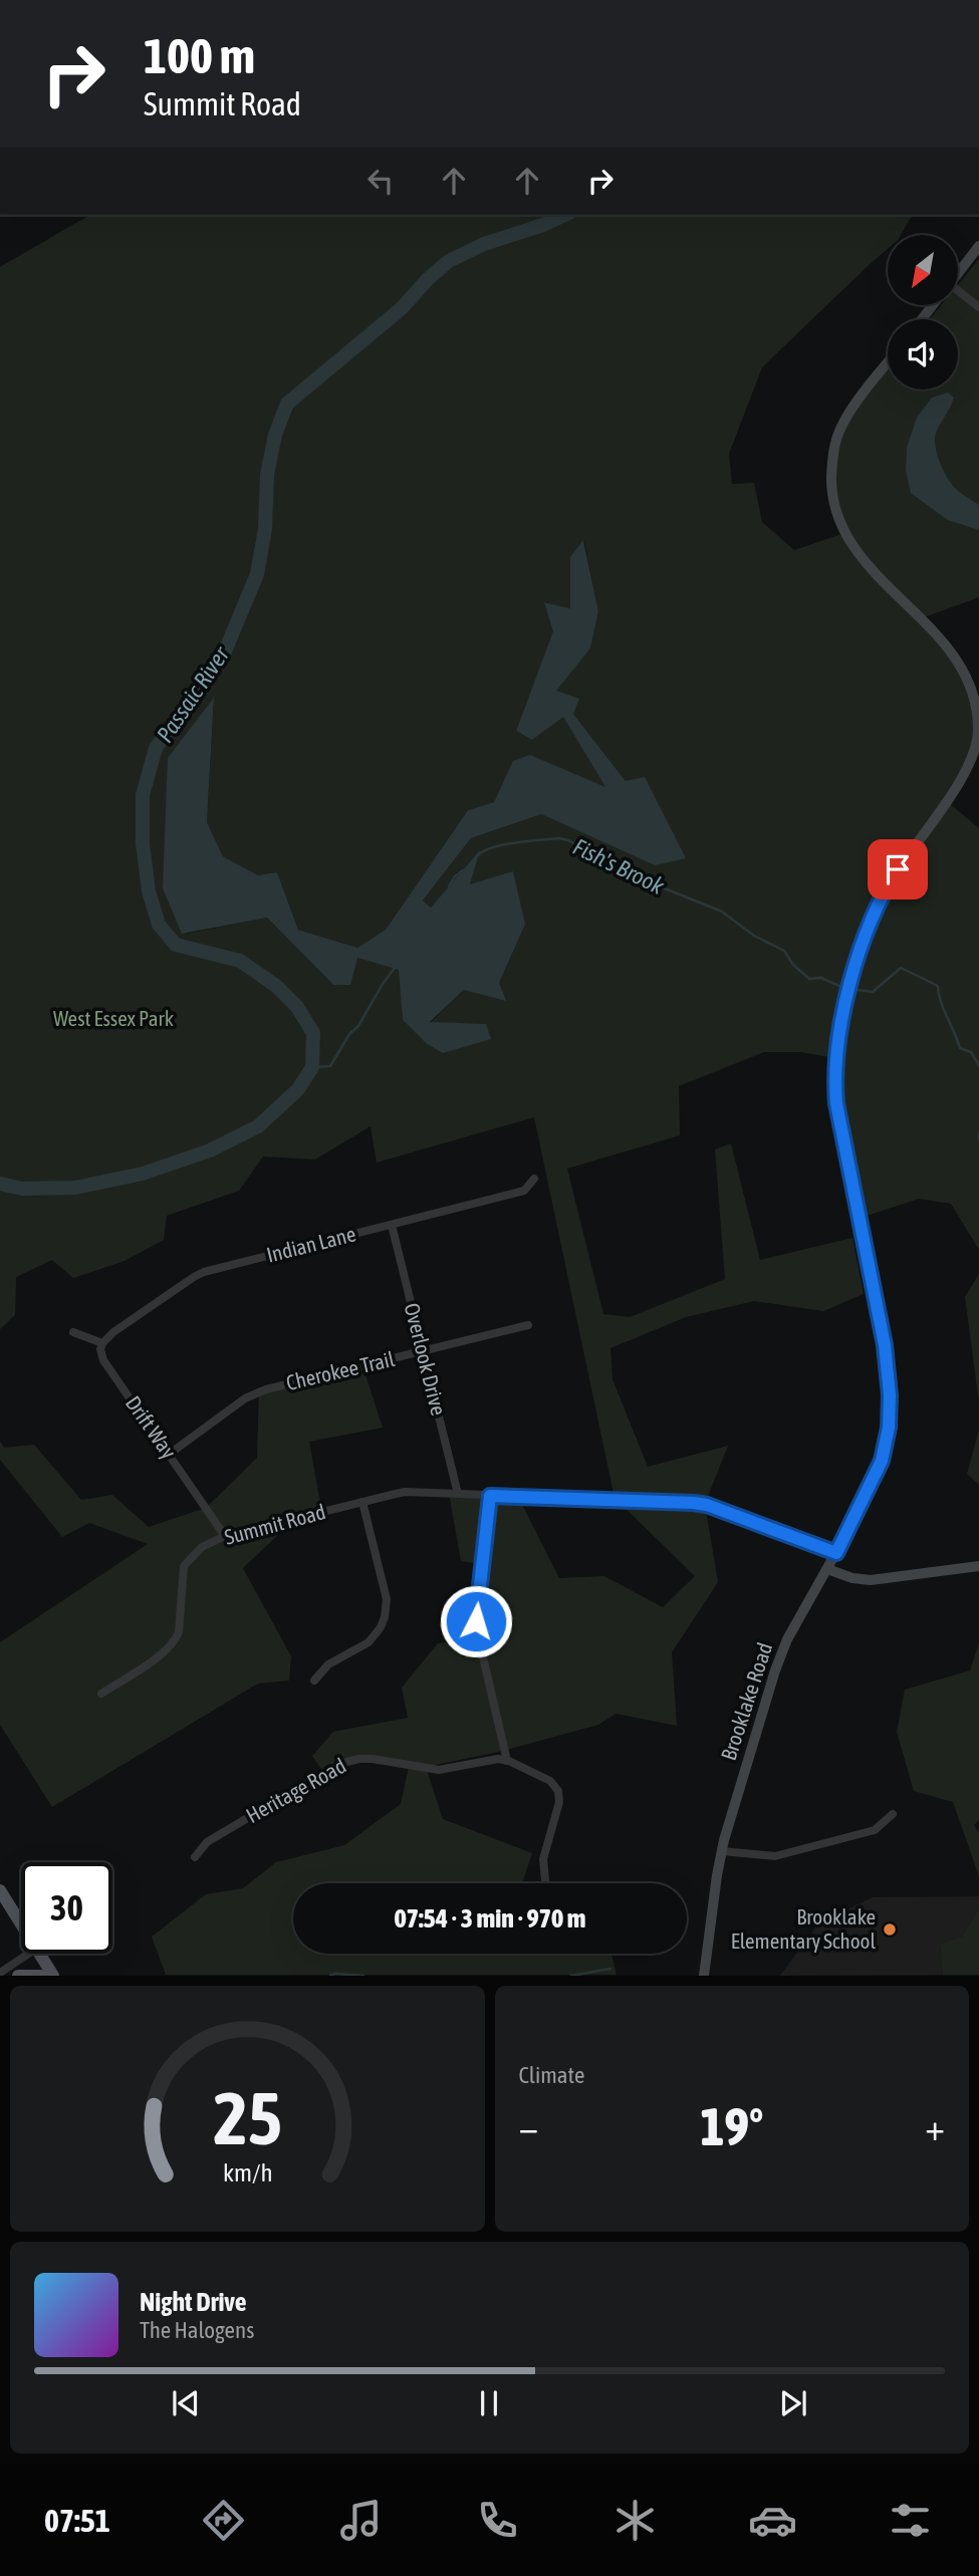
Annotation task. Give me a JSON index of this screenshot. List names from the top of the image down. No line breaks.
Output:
{"streets":{"street":["Indian Lane","Overlook Drive","Cherokee Trail","Drift Way","Summit Road","Brooklake Road","Heritage Road"]},"crossings":[["Indian Lane","Overlook Drive"],["Indian Lane","Drift Way"],["Overlook Drive","Cherokee Trail"],["Overlook Drive","Summit Road"],["Cherokee Trail","Drift Way"],["Drift Way","Summit Road"]],"water":["Passaic River","Fish's Brook"],"parks":["West Essex Park"],"places":["Brooklake Elementary School"],"north":"bottom left","page":{"turn":["100 m","Summit Road"],"limit":"30","trip":"07:54 · 3 min · 970 m","tile":"Climate","heat":["−","19°","+"],"song":["Night Drive","The Halogens"],"tabs":"07:51","gauge":["25","km/h"]}}
